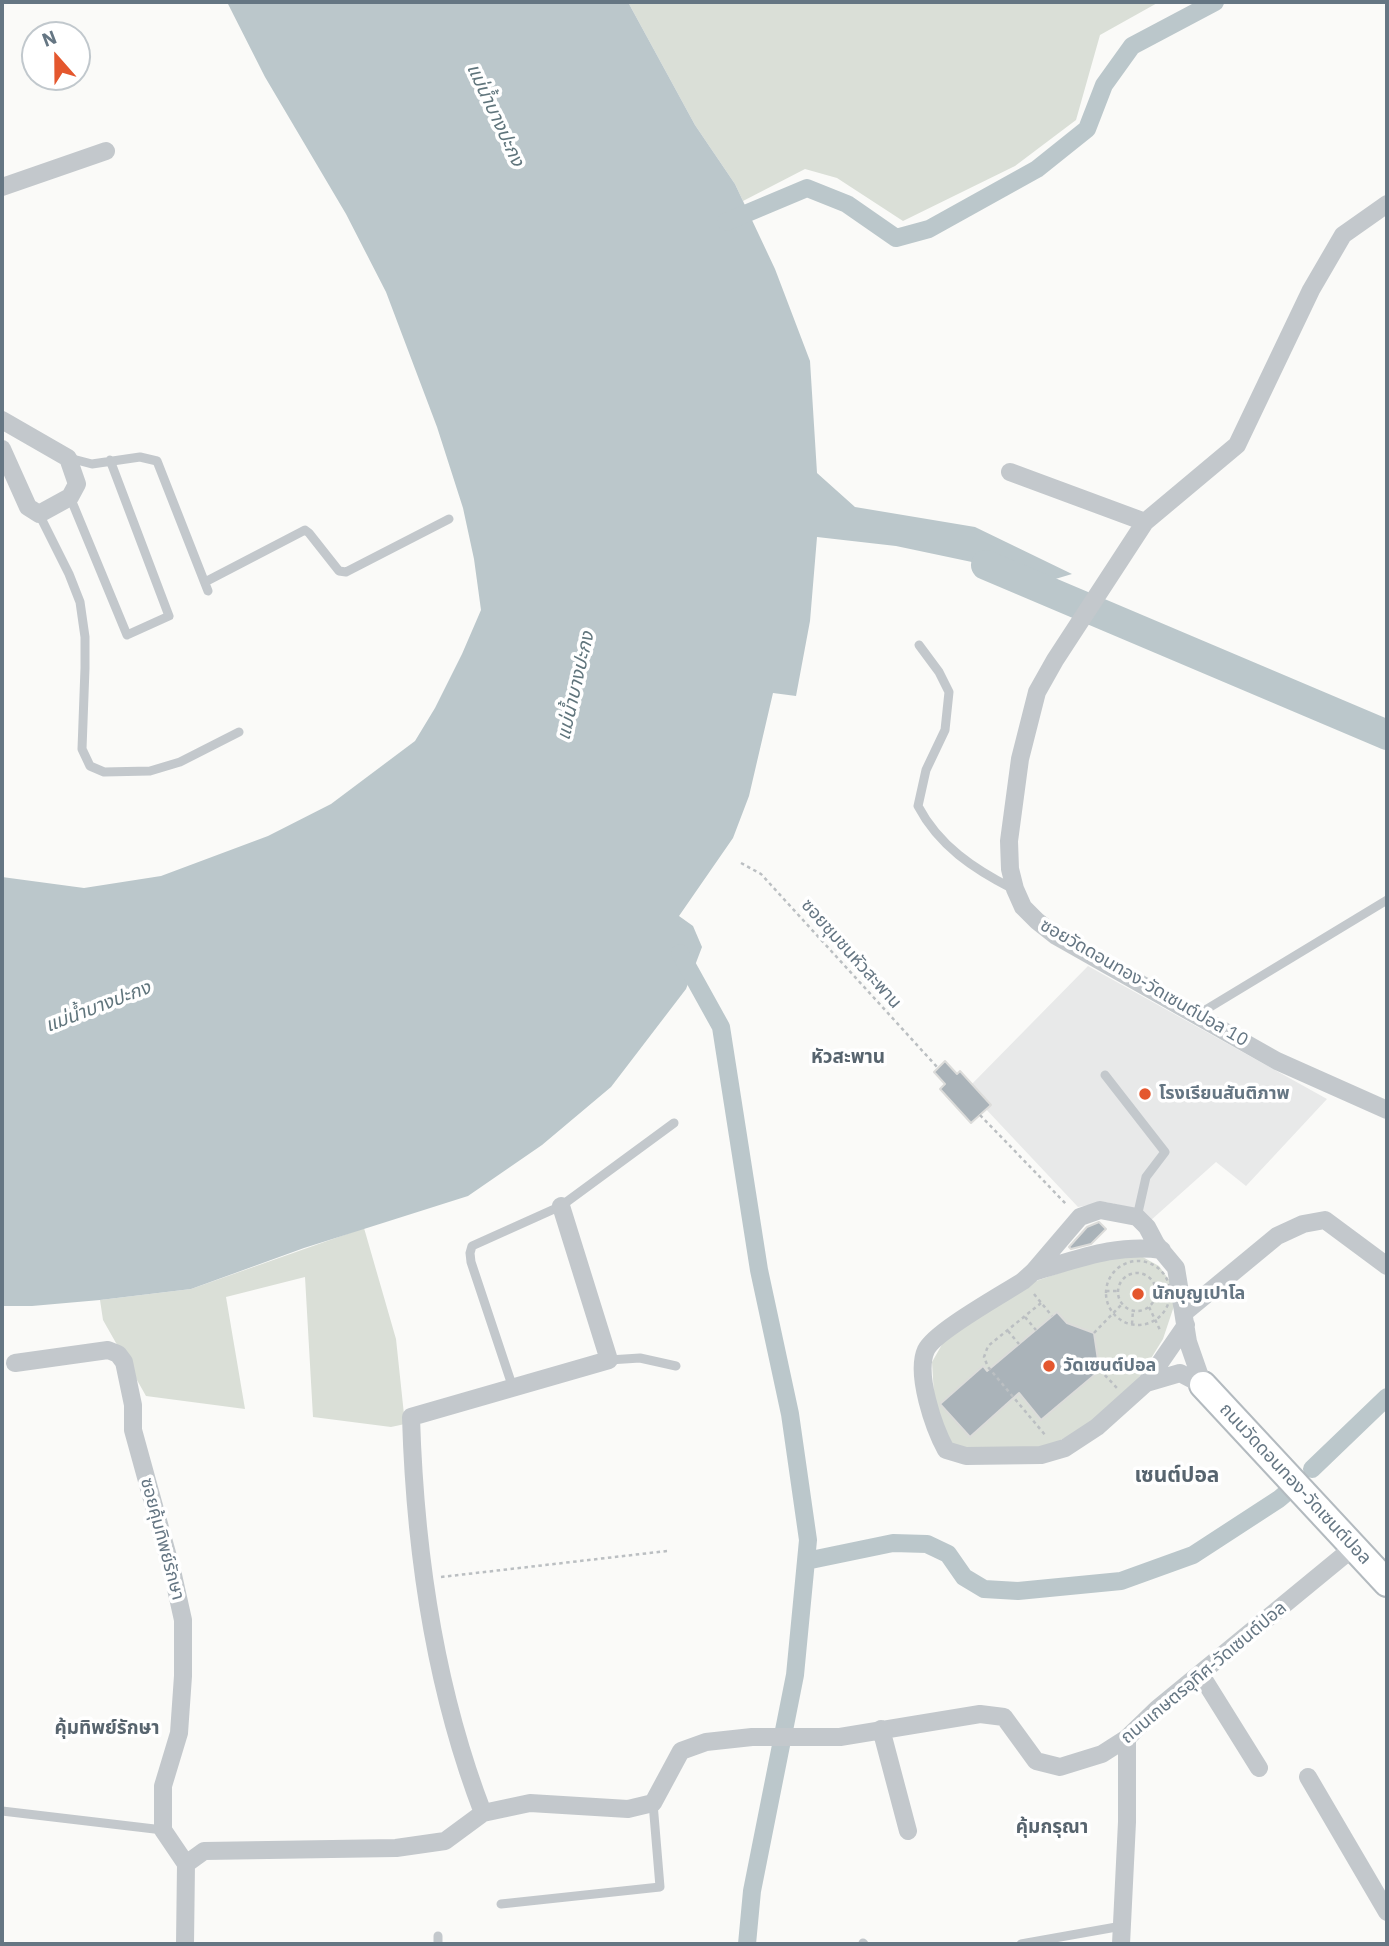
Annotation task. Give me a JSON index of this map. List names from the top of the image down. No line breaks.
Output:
{"streets":{"street":["ซอยวัดดอนทอง-วัดเซนต์ปอล 10","ถนนวัดดอนทอง-วัดเซนต์ปอล","ซอยคุ้มทิพย์รักษา","ถนนเกษตรอุทิศ-วัดเซนต์ปอล"],"path":["ซอยชุมชนหัวสะพาน"]},"crossings":[["ถนนวัดดอนทอง-วัดเซนต์ปอล","ถนนเกษตรอุทิศ-วัดเซนต์ปอล"]],"districts":["หัวสะพาน","เซนต์ปอล","คุ้มทิพย์รักษา","คุ้มกรุณา"],"water":["แม่น้ำบางปะกง"],"places":["โรงเรียนสันติภาพ","นักบุญเปาโล","วัดเซนต์ปอล"],"north":"top"}
